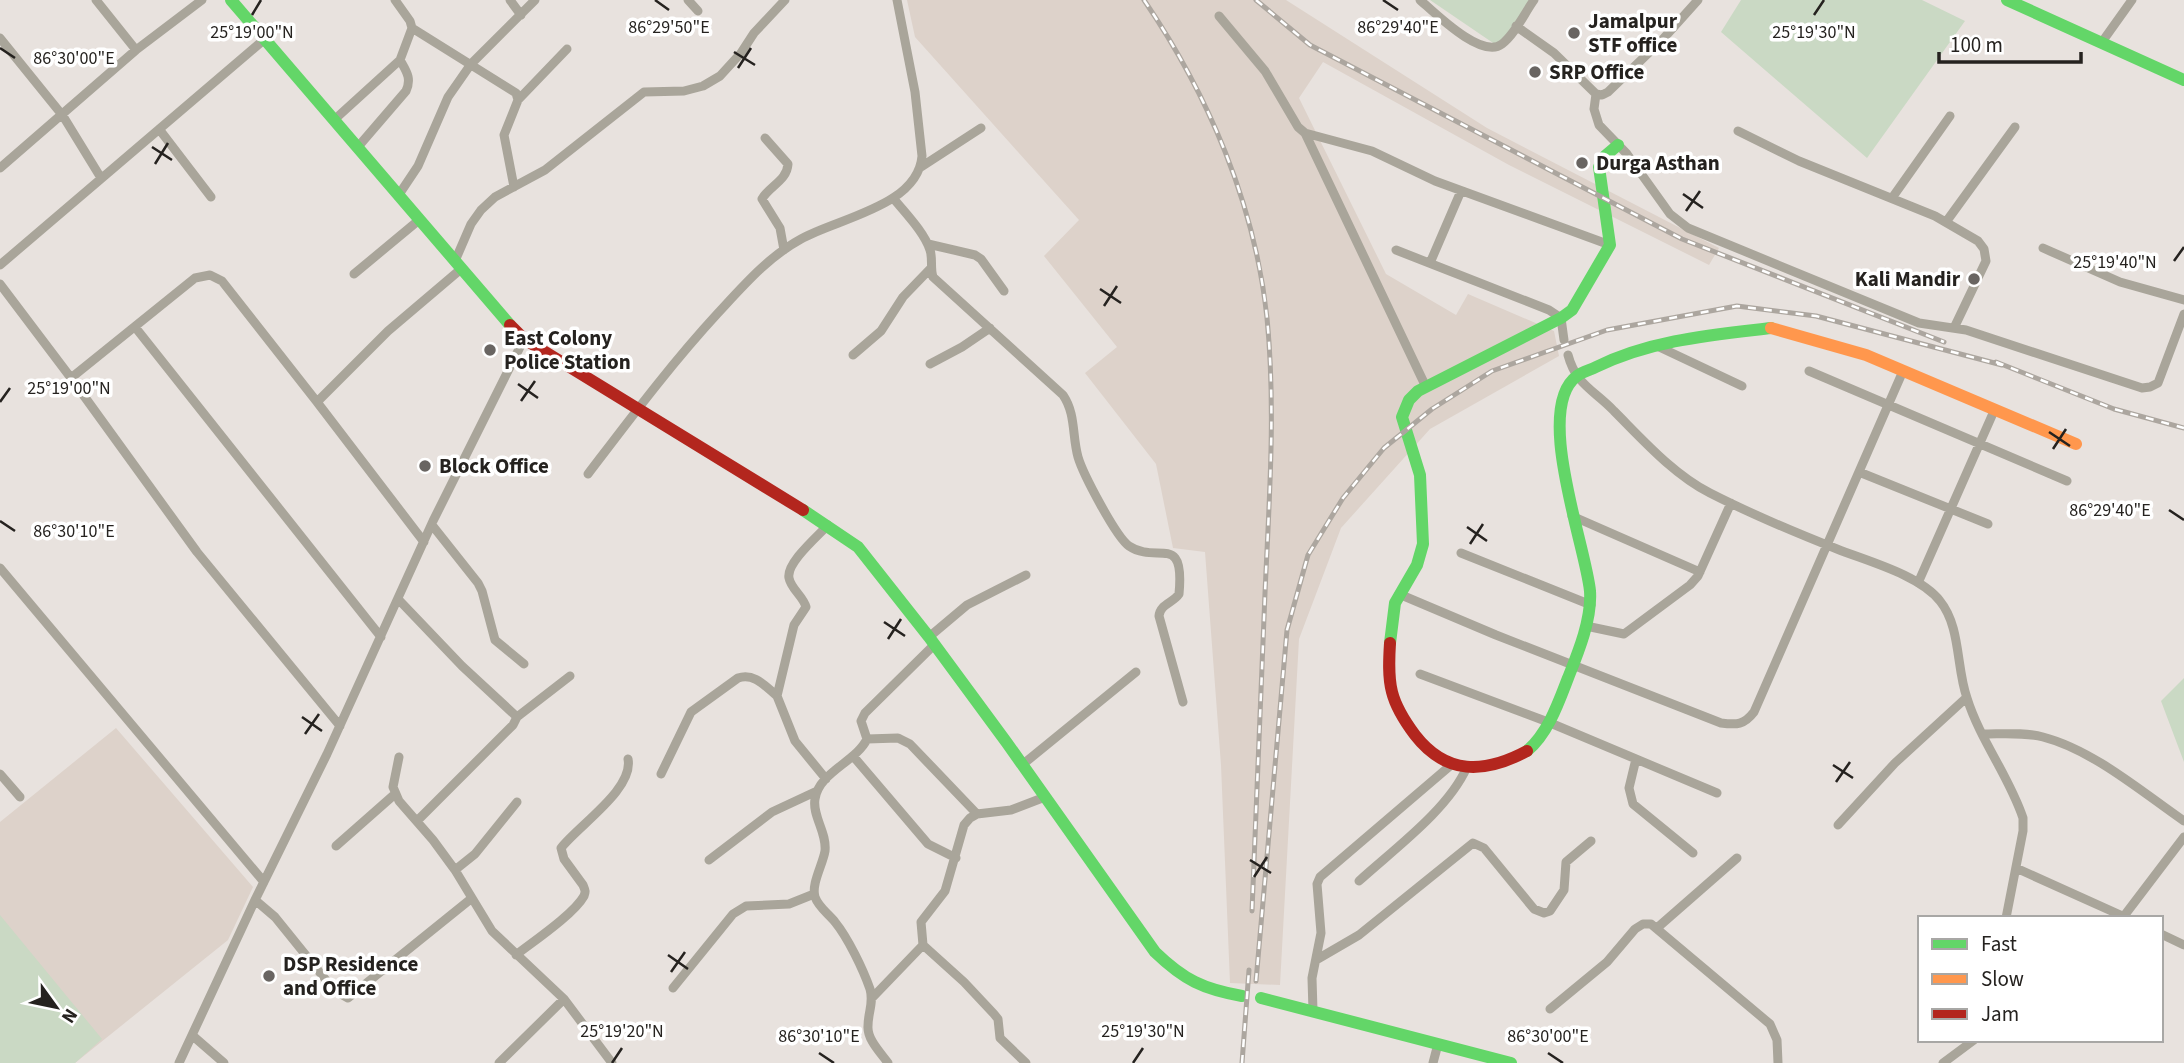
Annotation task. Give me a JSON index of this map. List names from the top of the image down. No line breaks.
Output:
{"places":["Jamalpur STF office","SRP Office","Durga Asthan","Kali Mandir","East Colony Police Station","Block Office","DSP Residence and Office"],"legend":["Fast","Slow","Jam"],"scale_bar":"100 m","north":"bottom right","coordinates":["86°29'50\"E","86°29'40\"E","25°19'00\"N","25°19'30\"N","86°30'00\"E","25°19'40\"N","86°30'10\"E","25°19'20\"N"]}
